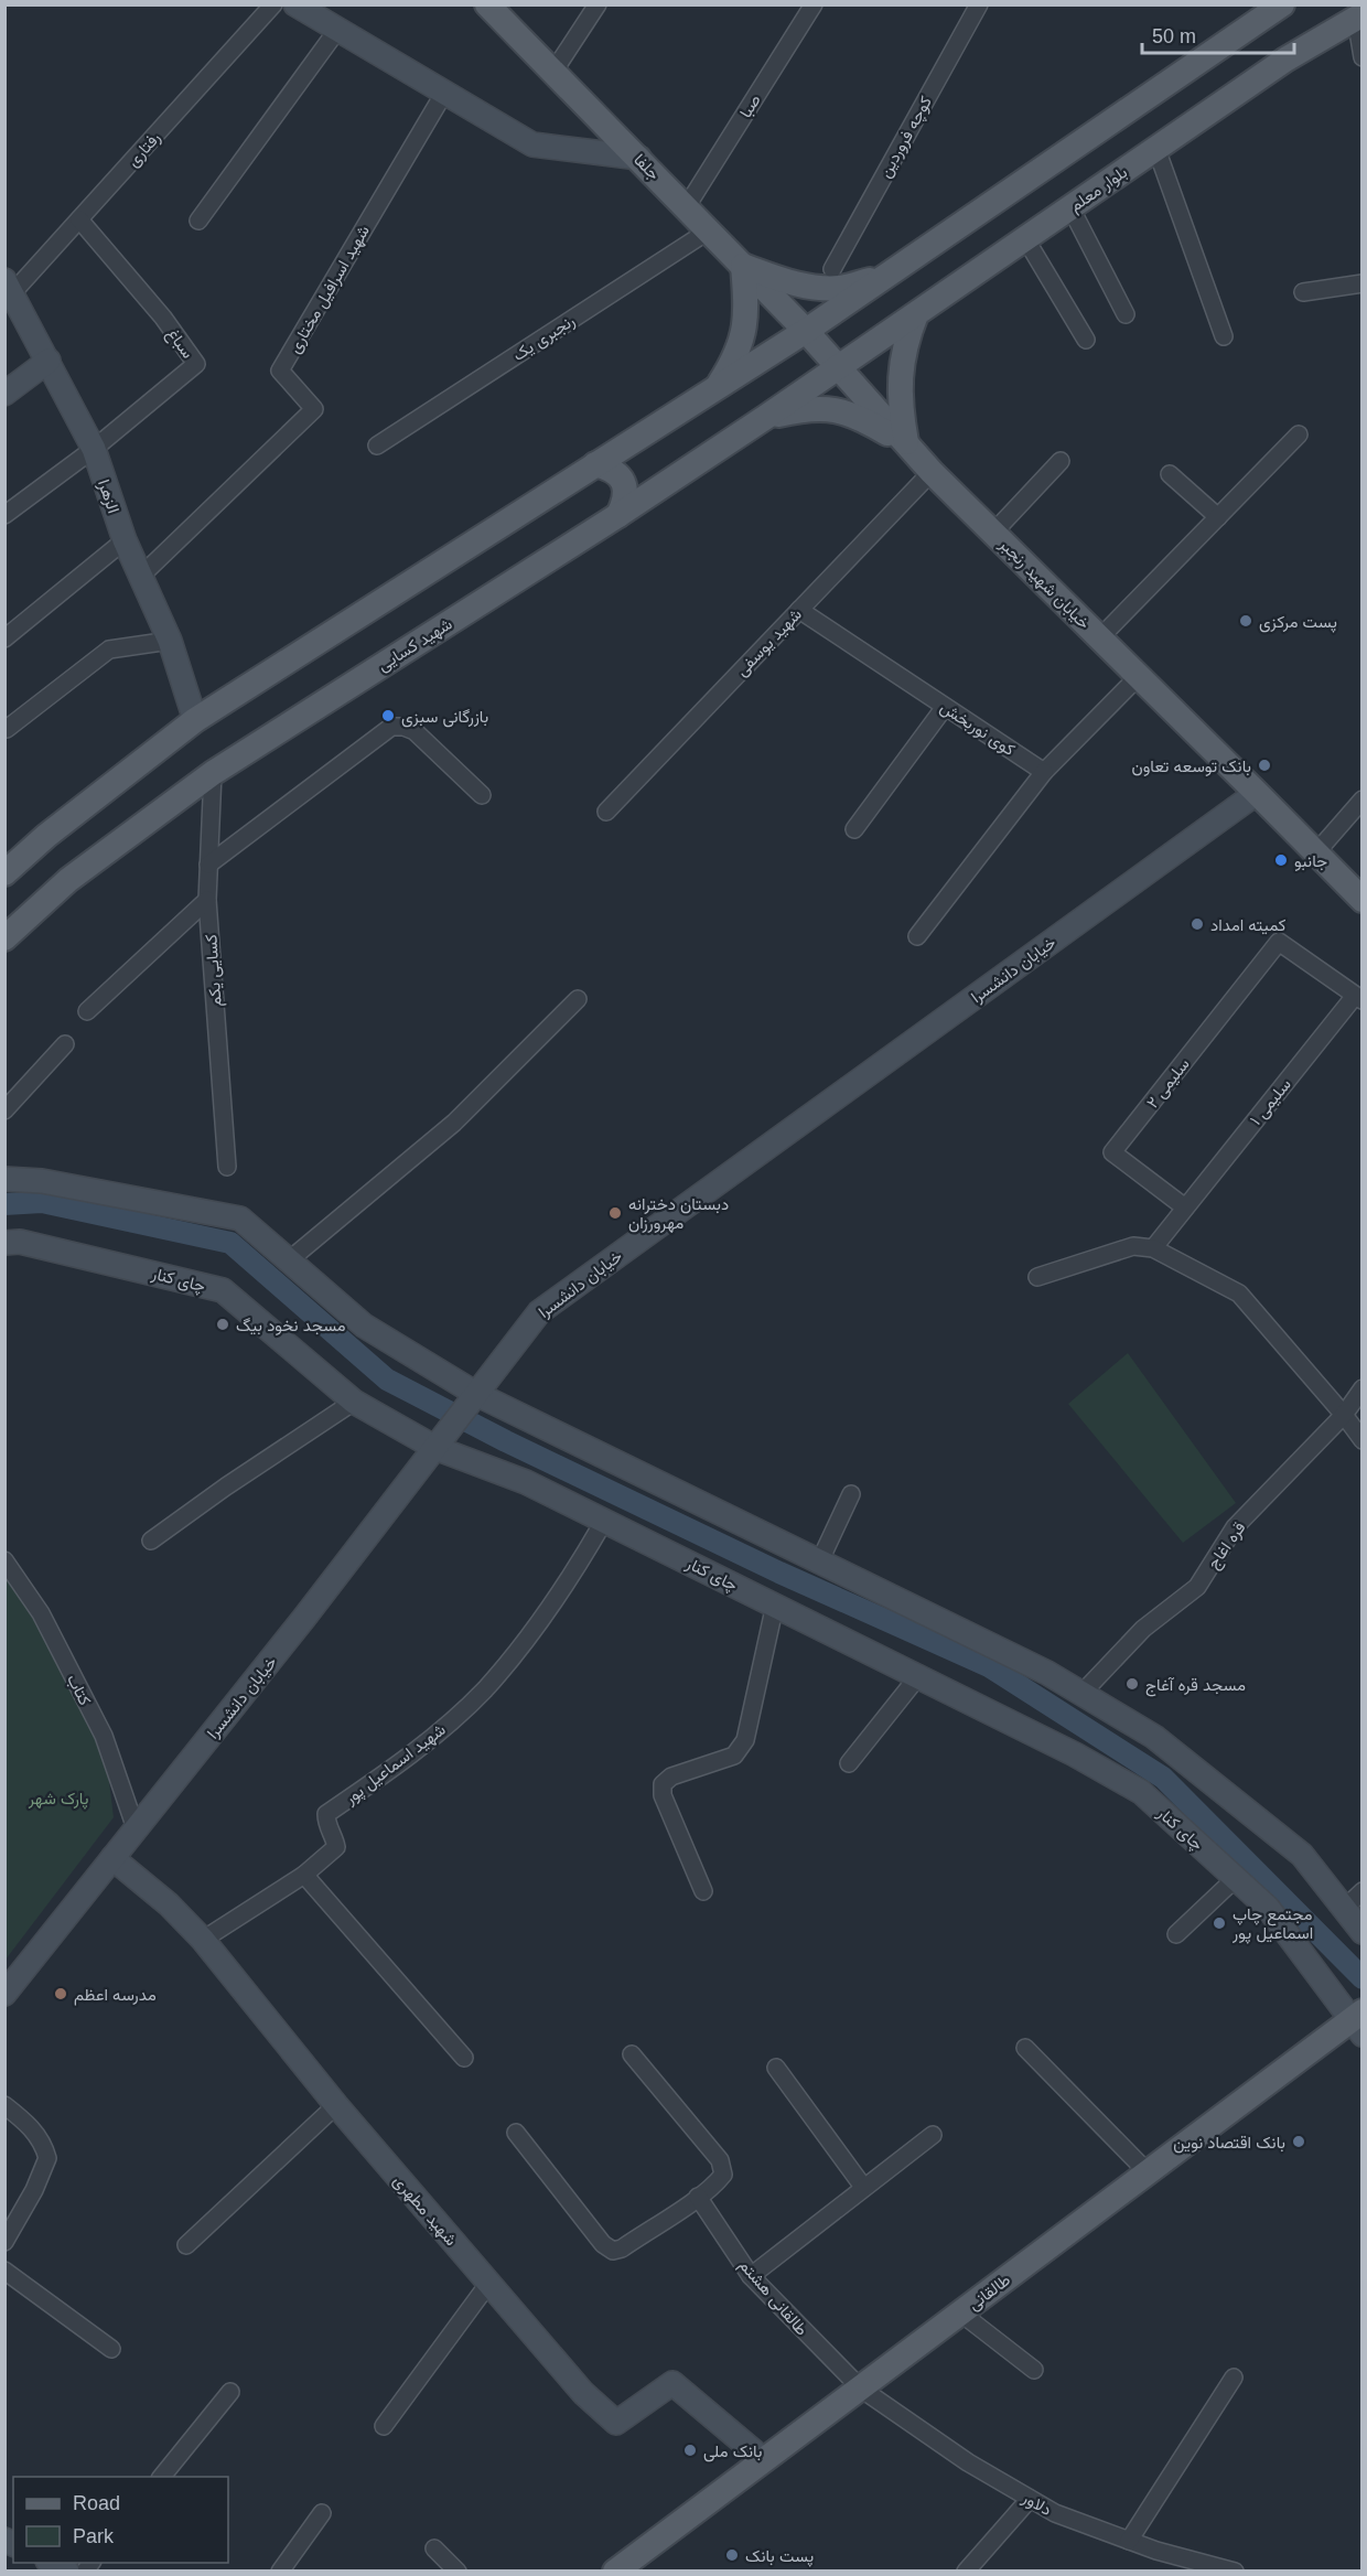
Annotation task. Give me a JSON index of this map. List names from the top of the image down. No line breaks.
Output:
{"streets":{"main road":["جلفا","بلوار معلم","خیابان شهید رنجبر","شهید کسایی","طالقانی"],"street":["صبا","کوچه فروردین","رفتاری","شهید اسرافیل مختاری","رنجبری یک","سباغ","الزهرا","شهید یوسفی","کوی نوربخش","خیابان دانشسرا","کسایی یکم","سلیمی ۲","سلیمی ۱","چای کنار","قره اغاج","کتاب","شهید اسماعیل پور","شهید مطهری","طالقانی هشتم","دلاور"]},"crossings":[["صبا","جلفا"],["رفتاری","سباغ"],["رفتاری","الزهرا"],["جلفا","بلوار معلم"],["جلفا","رنجبری یک"],["جلفا","خیابان شهید رنجبر"],["جلفا","شهید کسایی"],["بلوار معلم","خیابان شهید رنجبر"],["بلوار معلم","شهید کسایی"],["شهید اسرافیل مختاری","الزهرا"],["سباغ","الزهرا"],["خیابان شهید رنجبر","شهید یوسفی"],["خیابان شهید رنجبر","شهید کسایی"],["خیابان شهید رنجبر","خیابان دانشسرا"],["شهید یوسفی","کوی نوربخش"],["شهید کسایی","کسایی یکم"],["خیابان دانشسرا","چای کنار"],["خیابان دانشسرا","کتاب"],["خیابان دانشسرا","شهید مطهری"],["سلیمی ۲","سلیمی ۱"],["چای کنار","شهید اسماعیل پور"],["چای کنار","طالقانی"],["شهید اسماعیل پور","شهید مطهری"],["شهید مطهری","طالقانی"],["طالقانی","طالقانی هشتم"],["طالقانی","دلاور"],["طالقانی هشتم","دلاور"]],"parks":["پارک شهر"],"places":["پست مرکزی","بازرگانی سبزی","بانک توسعه تعاون","جانبو","کمیته امداد","دبستان دخترانه مهرورزان","مسجد نخود‌ بیگ","مسجد قره آغاج","مجتمع چاپ اسماعیل پور","مدرسه اعظم","بانک اقتصاد نوین","بانک ملی","پست بانک"],"legend":["Road","Park"],"scale_bar":"50 m"}
